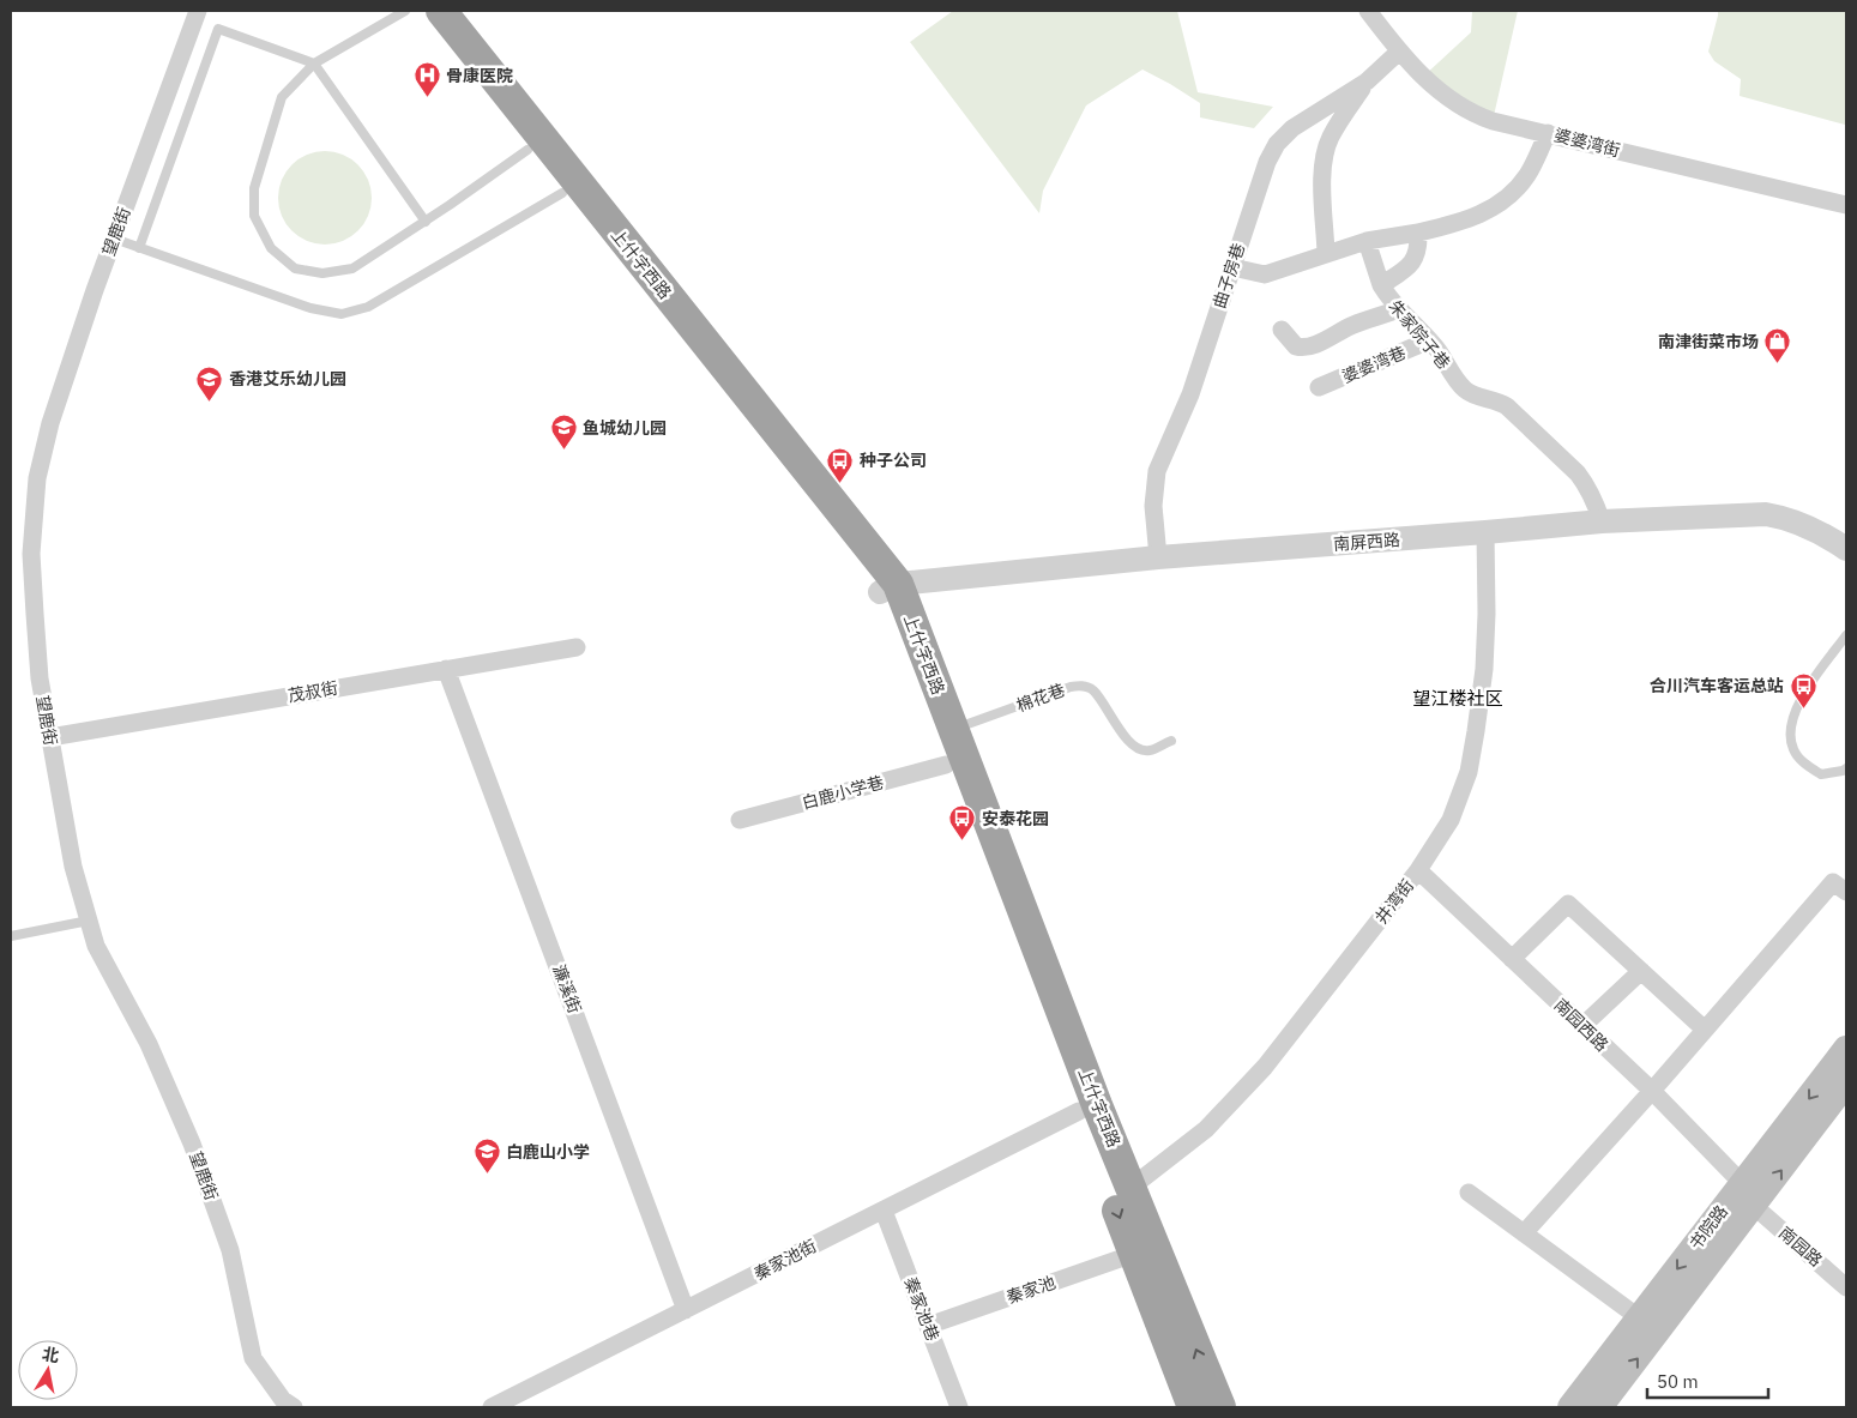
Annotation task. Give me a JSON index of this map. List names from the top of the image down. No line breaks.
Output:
{"streets":{"highway":["上什字西路"],"main road":["书院路"],"street":["婆婆湾街","望鹿街","曲子房巷","朱家院子巷","婆婆湾巷","南屏西路","茂叔街","白鹿小学巷","井湾街","濂溪街","南园西路","南园路","秦家池街","秦家池","秦家池巷"],"lane":["棉花巷"]},"crossings":[["婆婆湾街","曲子房巷"],["望鹿街","茂叔街"],["上什字西路","南屏西路"],["上什字西路","棉花巷"],["上什字西路","白鹿小学巷"],["上什字西路","井湾街"],["上什字西路","秦家池街"],["上什字西路","秦家池"],["曲子房巷","南屏西路"],["朱家院子巷","婆婆湾巷"],["朱家院子巷","南屏西路"],["南屏西路","井湾街"],["茂叔街","濂溪街"],["井湾街","南园西路"],["濂溪街","秦家池街"],["南园西路","书院路"],["南园西路","南园路"],["书院路","南园路"],["秦家池街","秦家池巷"],["秦家池","秦家池巷"]],"districts":["望江楼社区"],"places":{"hospital":["骨康医院"],"shop":["南津街菜市场"],"school or university":["香港艾乐幼儿园","鱼城幼儿园","白鹿山小学"],"bus stop":["种子公司","合川汽车客运总站","安泰花园"]},"scale_bar":"50 m","north":"top"}
